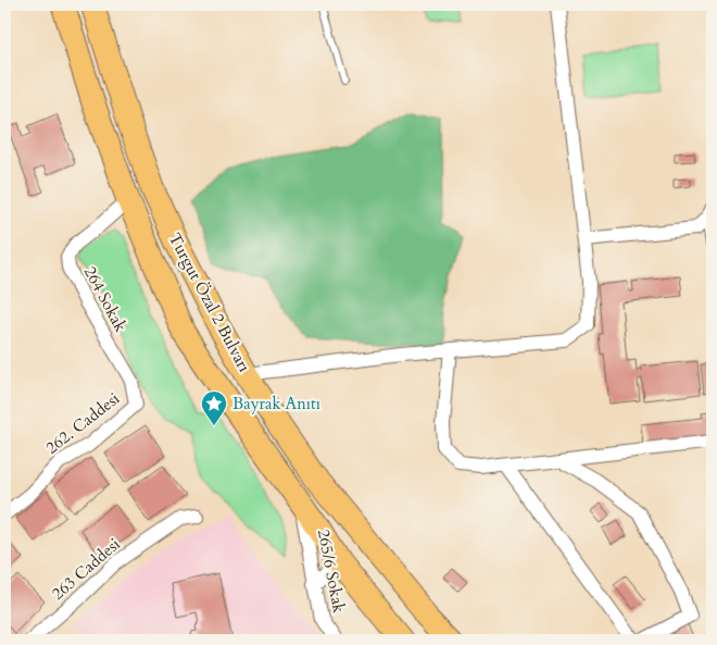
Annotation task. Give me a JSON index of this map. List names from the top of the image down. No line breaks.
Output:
{"streets":{"highway":["Turgut Özal 2 Bulvarı"],"street":["264 Sokak","262. Caddesi","263 Caddesi","265/6 Sokak"]},"crossings":[["264 Sokak","Turgut Özal 2 Bulvarı"],["264 Sokak","262. Caddesi"],["Turgut Özal 2 Bulvarı","265/6 Sokak"]],"places":{"place":["Bayrak Anıtı"]}}
